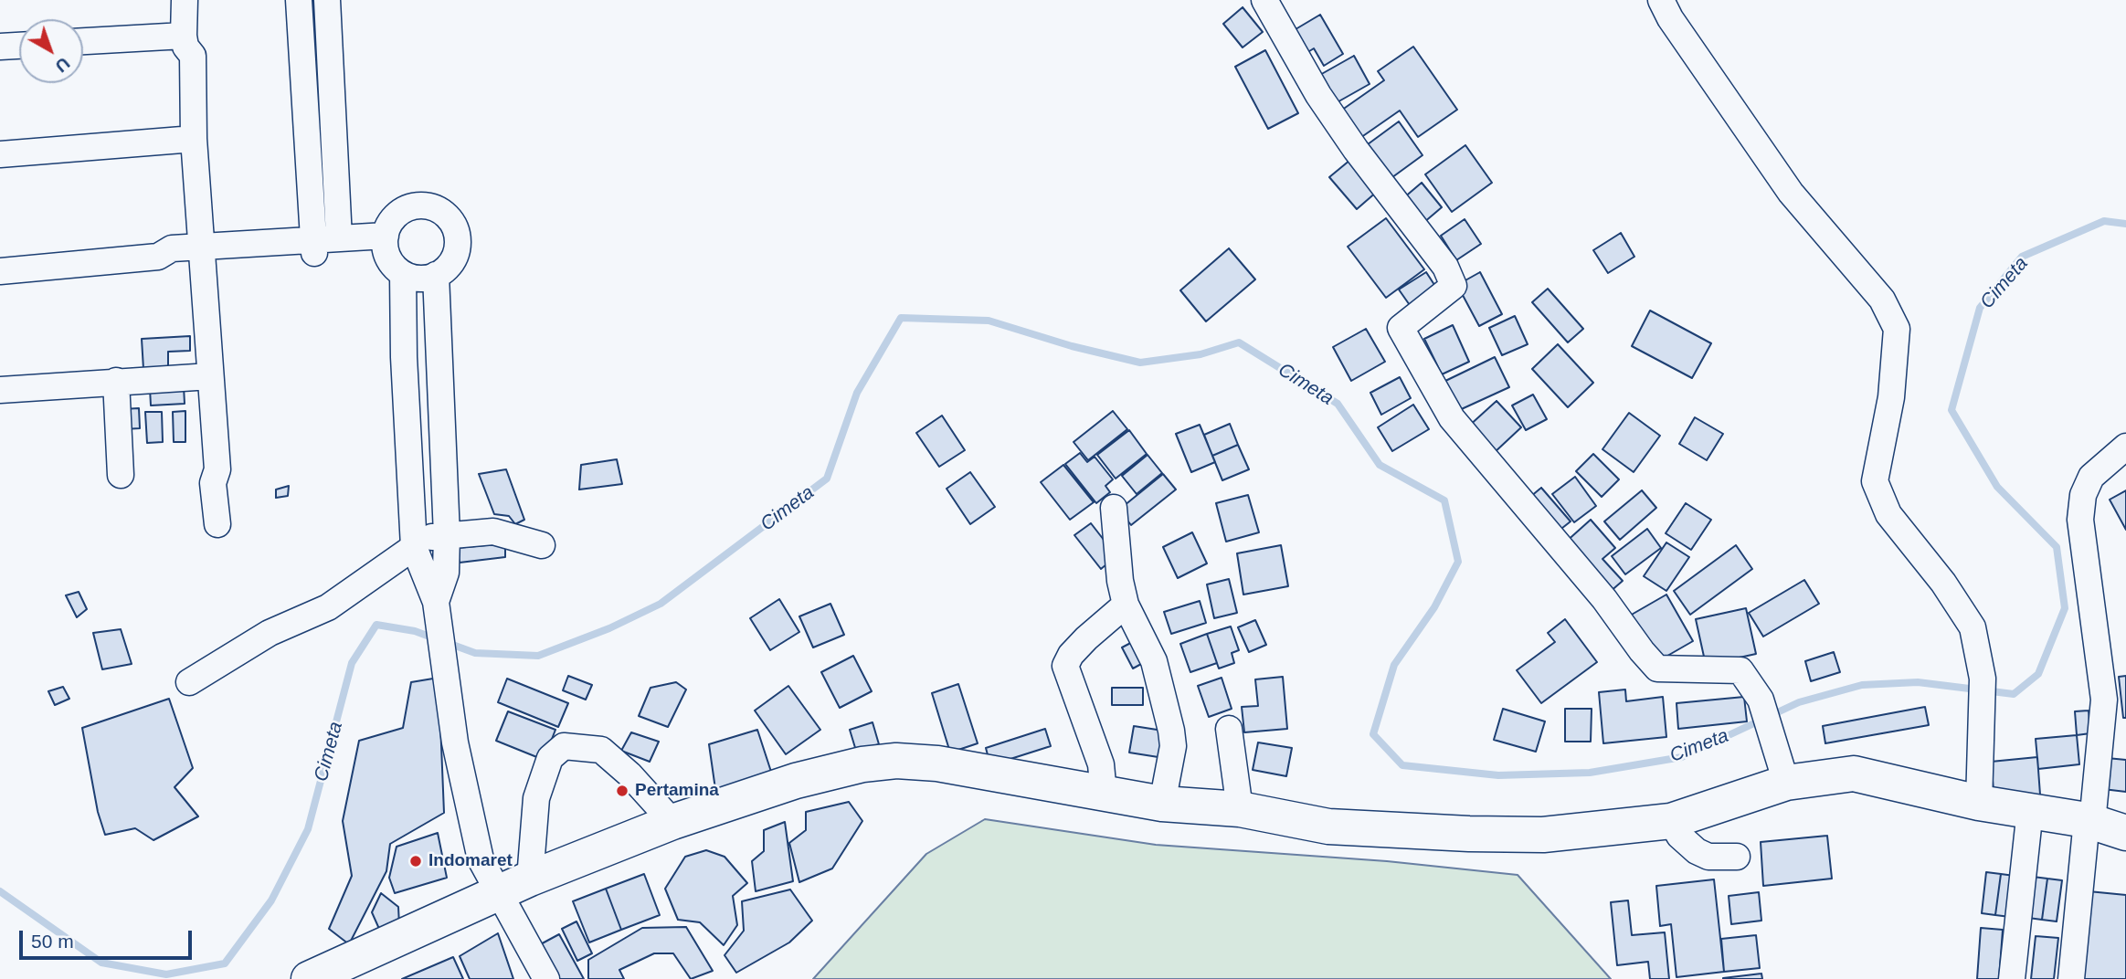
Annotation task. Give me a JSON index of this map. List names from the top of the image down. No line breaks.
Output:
{"water":["Cimeta"],"places":["Pertamina","Indomaret"],"scale_bar":"50 m","north":"bottom right"}
